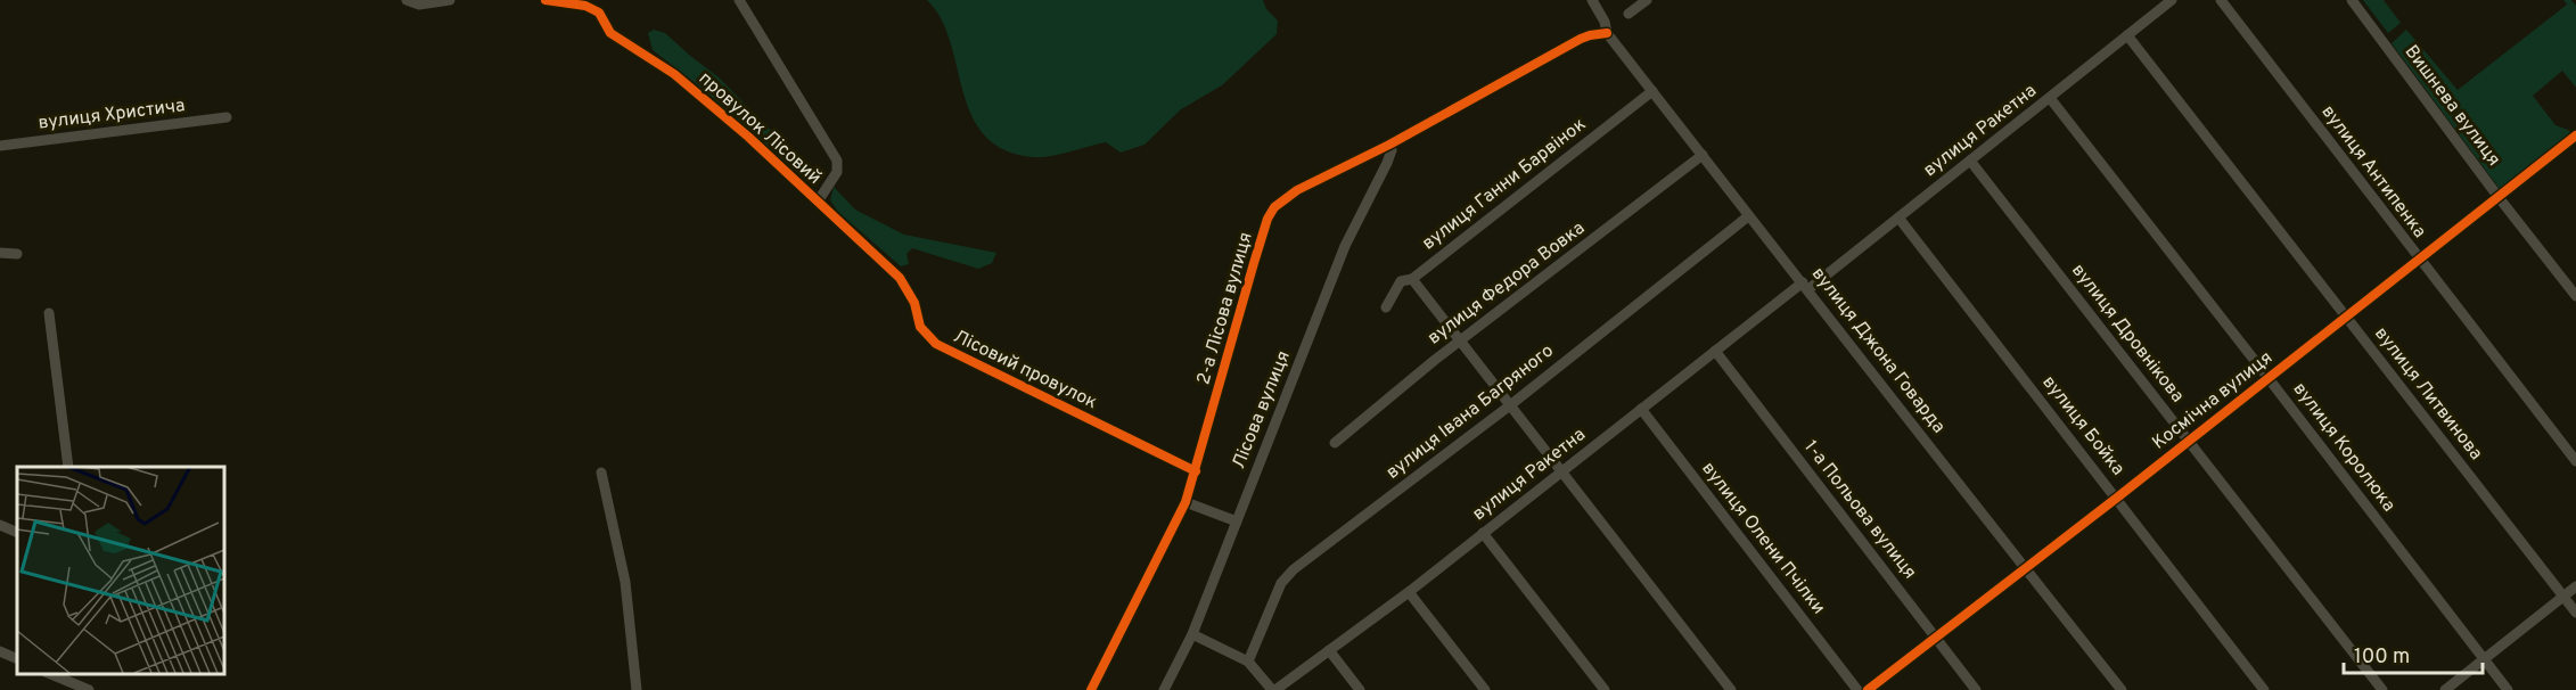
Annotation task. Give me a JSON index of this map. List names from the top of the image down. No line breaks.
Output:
{"streets":{"street":["Вишнева вулиця","вулиця Христича","провулок Лісовий","вулиця Ракетна","вулиця Антипенка","вулиця Ганни Барвінок","вулиця Федора Вовка","2-а Лісова вулиця","вулиця Дровнікова","вулиця Джона Говарда","Лісовий провулок","вулиця Литвинова","Космічна вулиця","Лісова вулиця","вулиця Івана Багряного","вулиця Бойка","вулиця Королюка","1-а Польова вулиця","вулиця Олени Пчілки"]},"crossings":[["Вишнева вулиця","Космічна вулиця"],["провулок Лісовий","Лісовий провулок"],["вулиця Ракетна","вулиця Дровнікова"],["вулиця Ракетна","вулиця Джона Говарда"],["вулиця Ракетна","вулиця Литвинова"],["вулиця Ракетна","вулиця Бойка"],["вулиця Ракетна","вулиця Королюка"],["вулиця Ракетна","1-а Польова вулиця"],["вулиця Ракетна","вулиця Олени Пчілки"],["вулиця Антипенка","Космічна вулиця"],["вулиця Ганни Барвінок","вулиця Джона Говарда"],["вулиця Федора Вовка","вулиця Джона Говарда"],["2-а Лісова вулиця","вулиця Джона Говарда"],["2-а Лісова вулиця","Лісовий провулок"],["2-а Лісова вулиця","Лісова вулиця"],["вулиця Дровнікова","Космічна вулиця"],["вулиця Джона Говарда","Космічна вулиця"],["вулиця Джона Говарда","вулиця Івана Багряного"],["вулиця Литвинова","Космічна вулиця"],["Космічна вулиця","вулиця Бойка"],["Космічна вулиця","вулиця Королюка"],["Космічна вулиця","1-а Польова вулиця"]],"scale_bar":"100 m"}
